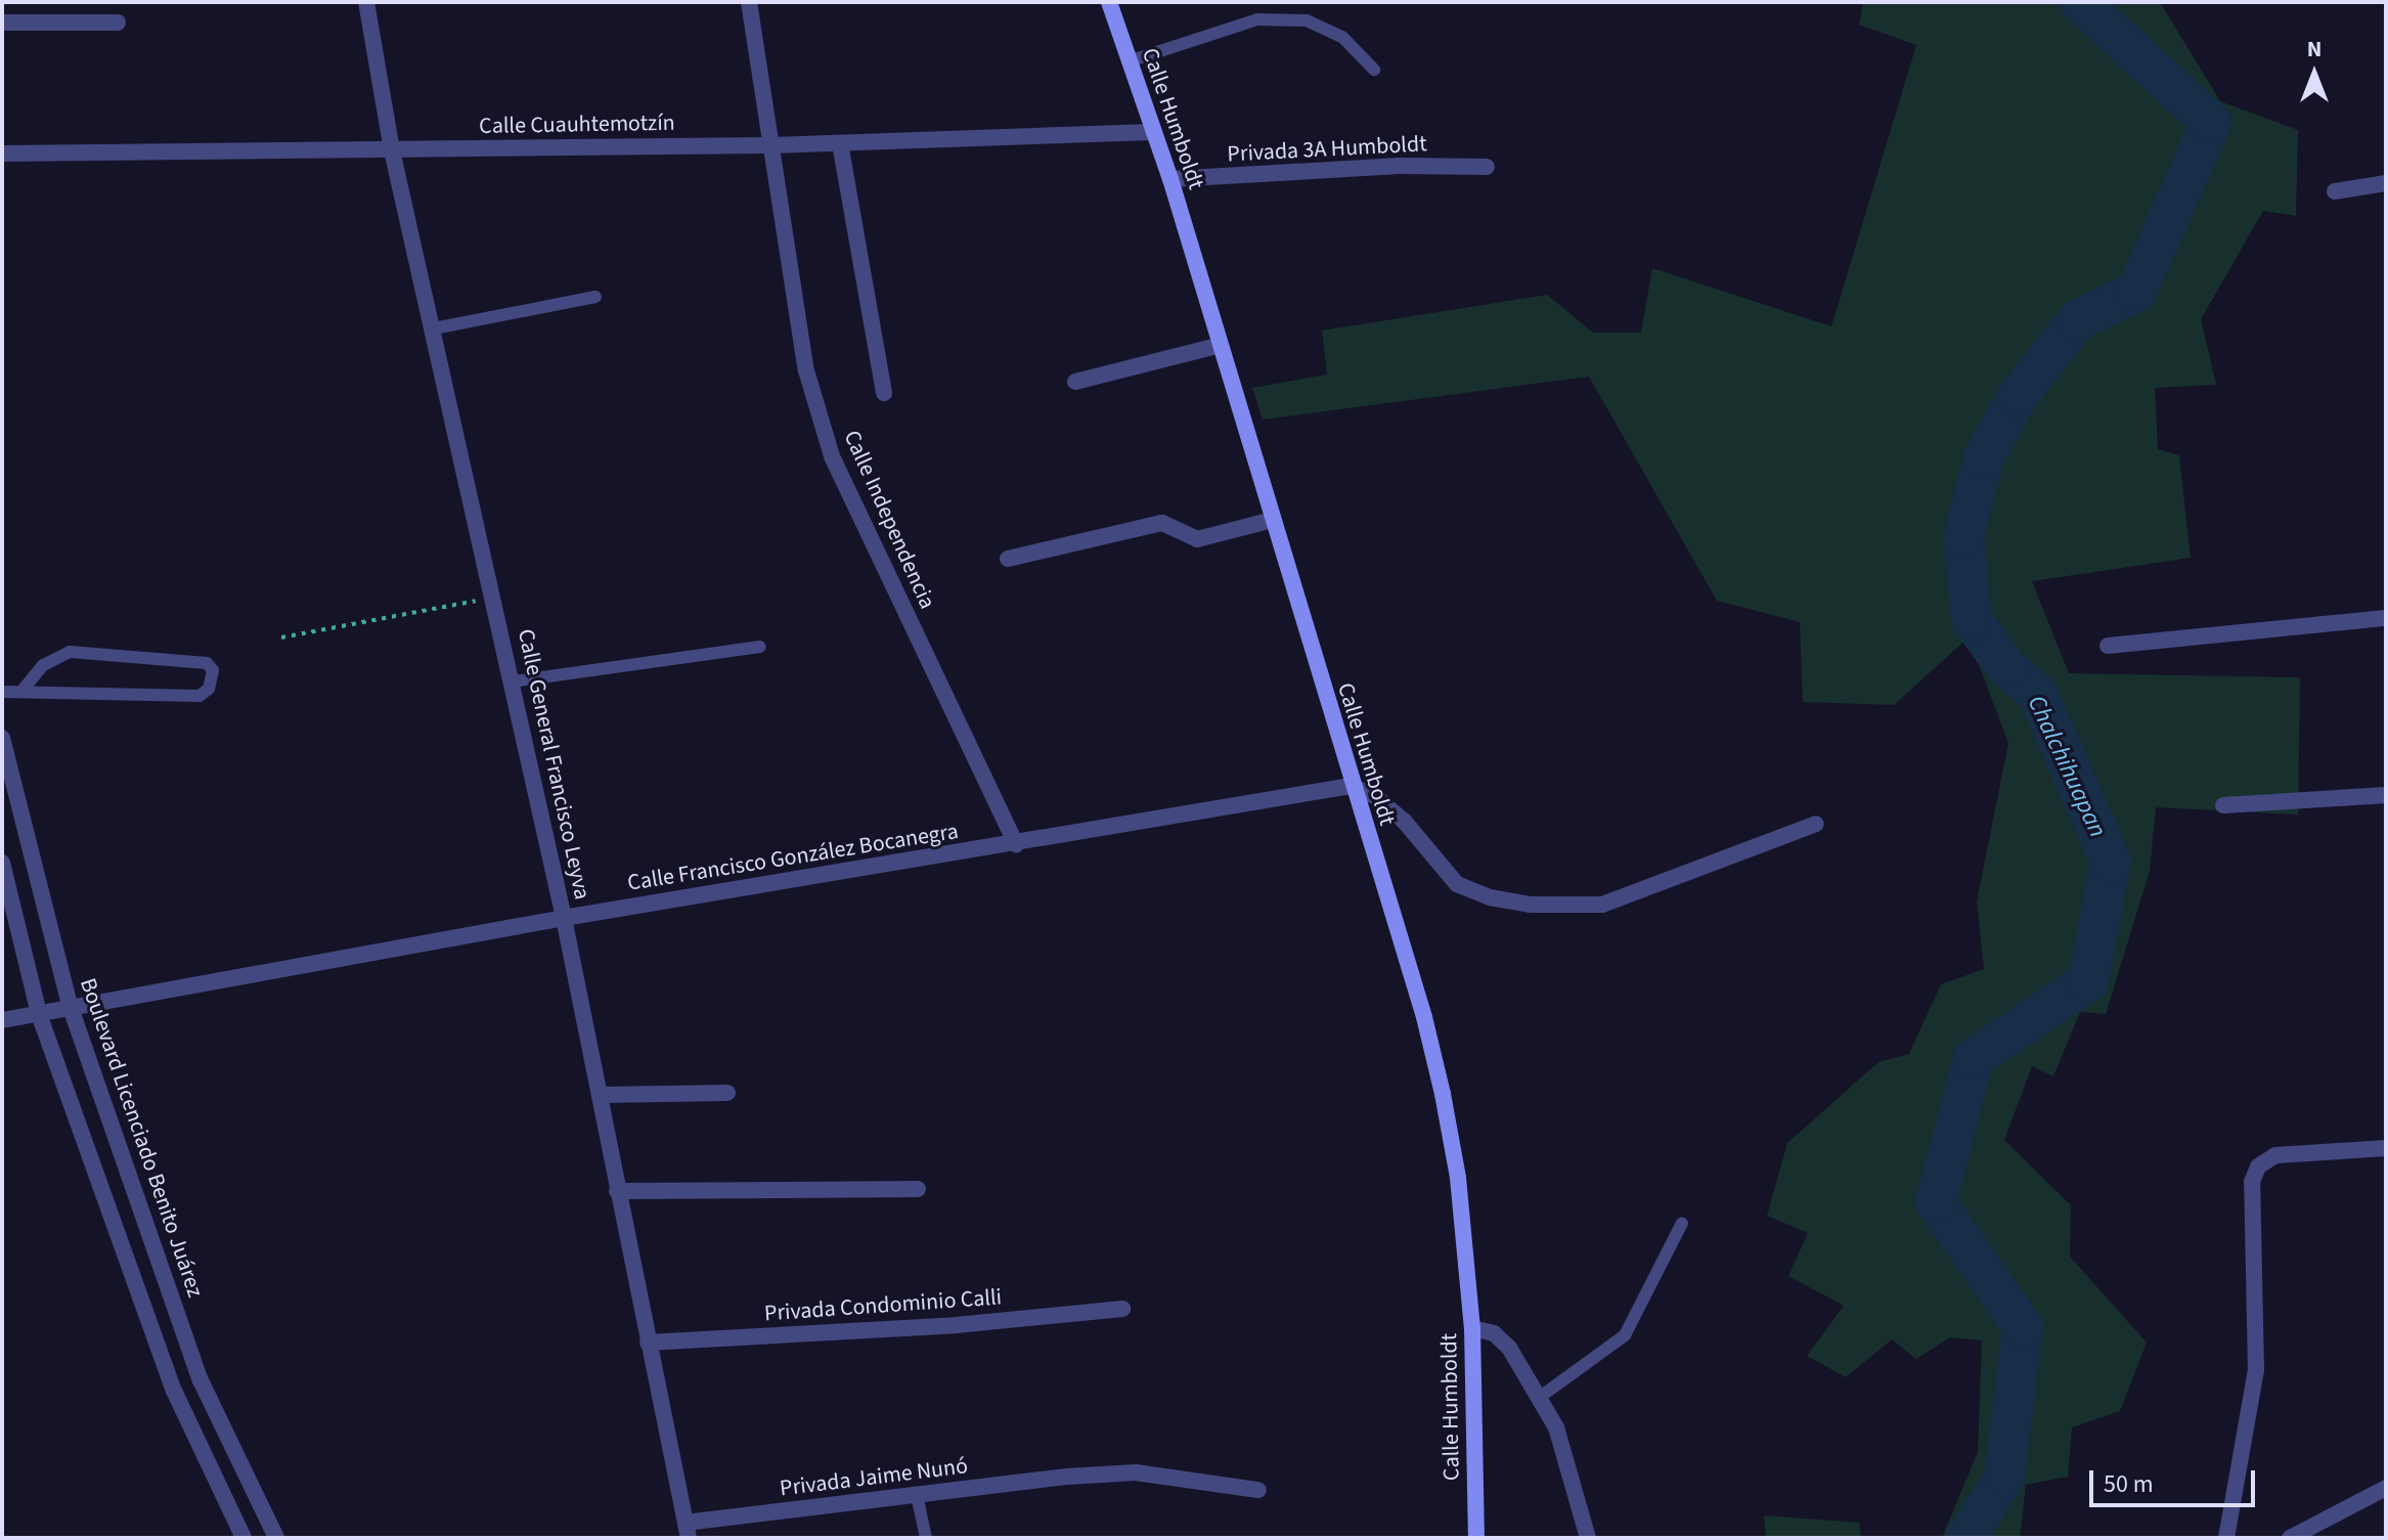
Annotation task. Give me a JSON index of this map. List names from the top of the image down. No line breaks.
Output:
{"streets":{"main road":["Calle Humboldt"],"street":["Calle Cuauhtemotzín","Privada 3A Humboldt","Calle Independencia","Calle General Francisco Leyva","Calle Francisco González Bocanegra","Boulevard Licenciado Benito Juárez","Privada Condominio Calli","Privada Jaime Nunó"]},"crossings":[["Calle Humboldt","Calle Cuauhtemotzín"],["Calle Humboldt","Privada 3A Humboldt"],["Calle Humboldt","Calle Francisco González Bocanegra"],["Calle Cuauhtemotzín","Calle Independencia"],["Calle Cuauhtemotzín","Calle General Francisco Leyva"],["Calle Independencia","Calle Francisco González Bocanegra"],["Calle General Francisco Leyva","Calle Francisco González Bocanegra"],["Calle General Francisco Leyva","Privada Condominio Calli"],["Calle General Francisco Leyva","Privada Jaime Nunó"],["Calle Francisco González Bocanegra","Boulevard Licenciado Benito Juárez"]],"water":["Chalchihuapan"],"scale_bar":"50 m","north":"top"}
